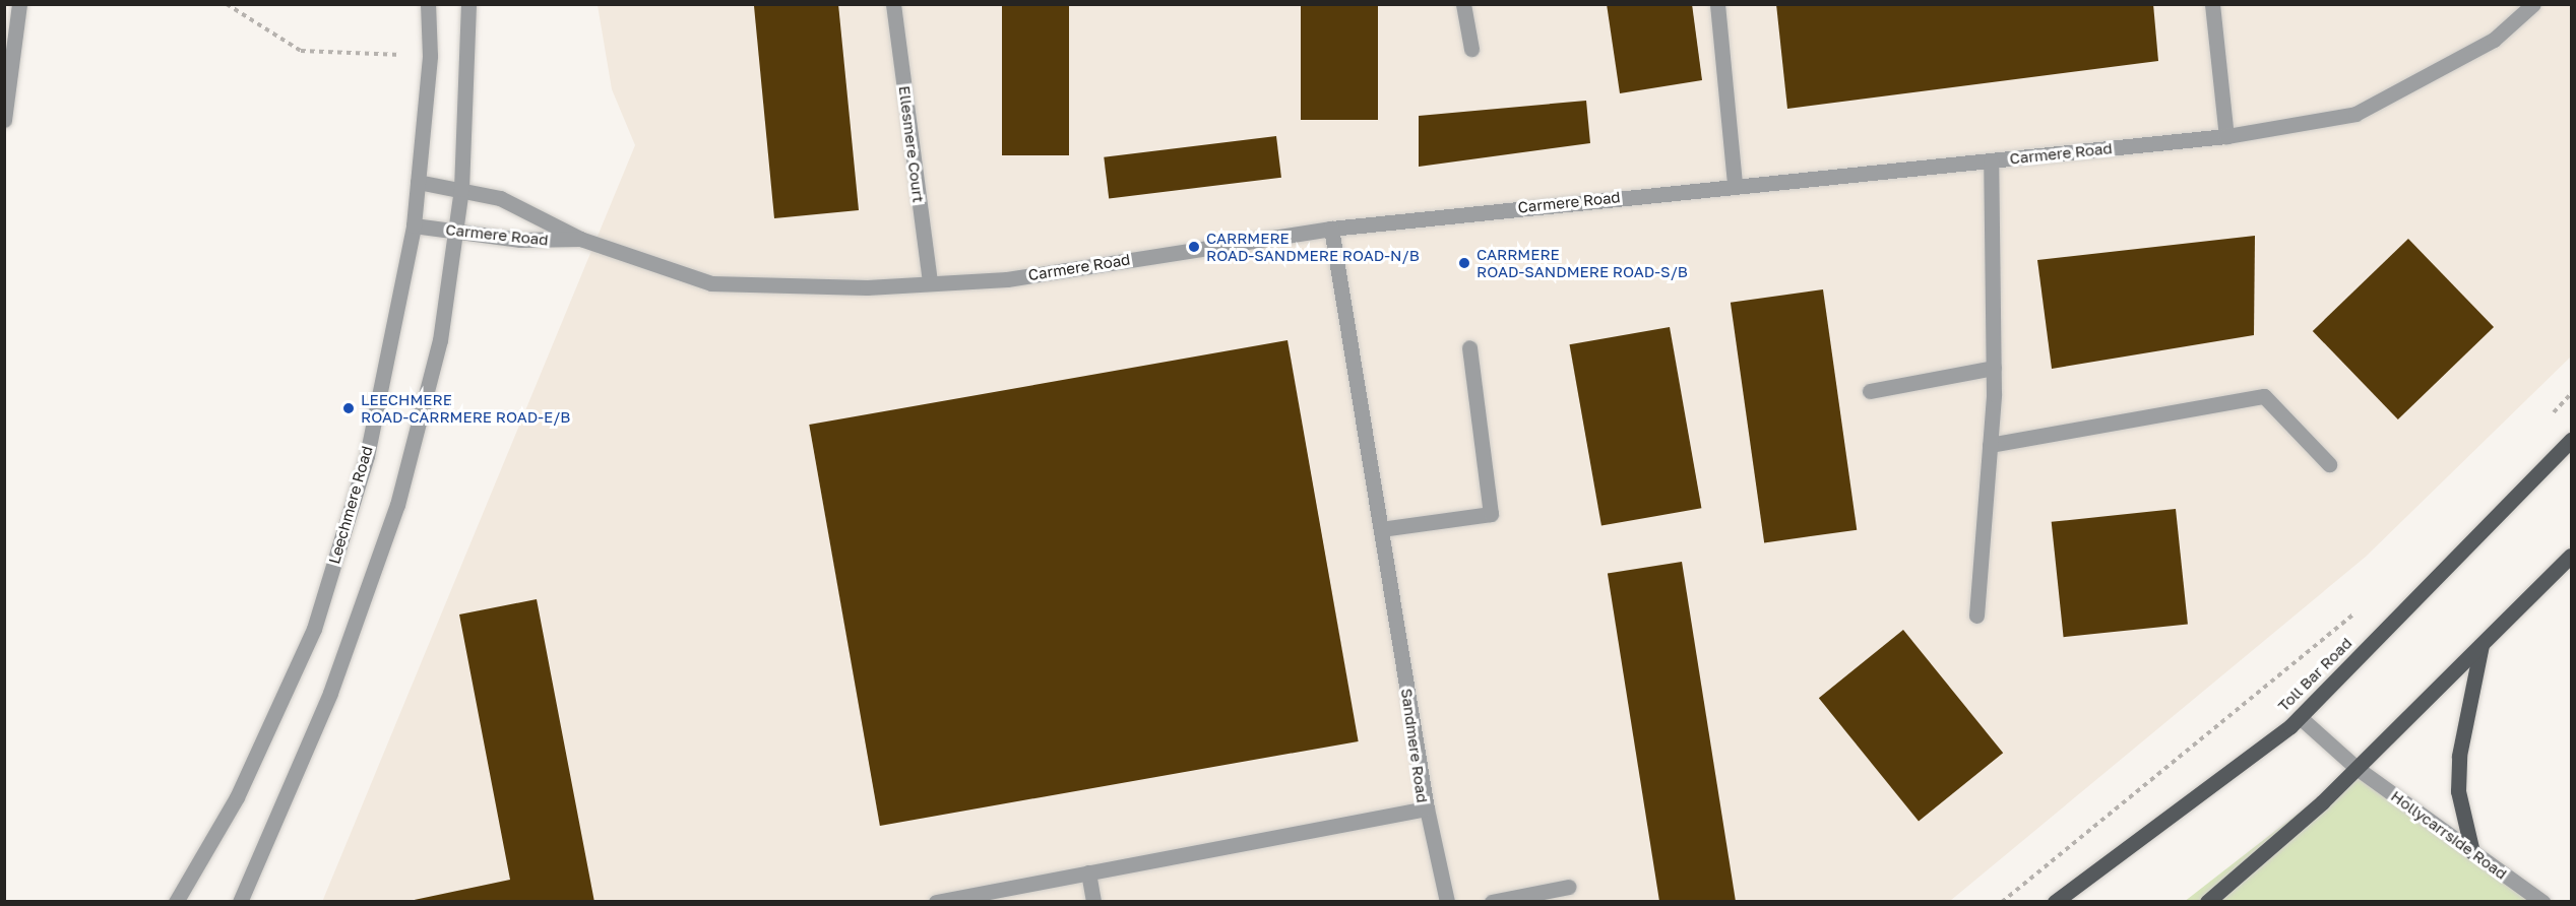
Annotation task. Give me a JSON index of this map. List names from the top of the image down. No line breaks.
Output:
{"streets":{"main road":["Toll Bar Road"],"street":["Ellesmere Court","Carmere Road","Leechmere Road","Sandmere Road","Hollycarrside Road"]},"crossings":[["Ellesmere Court","Carmere Road"],["Carmere Road","Leechmere Road"],["Carmere Road","Sandmere Road"],["Toll Bar Road","Hollycarrside Road"]],"places":["CARRMERE ROAD-SANDMERE ROAD-N/B","CARRMERE ROAD-SANDMERE ROAD-S/B","LEECHMERE ROAD-CARRMERE ROAD-E/B"]}
